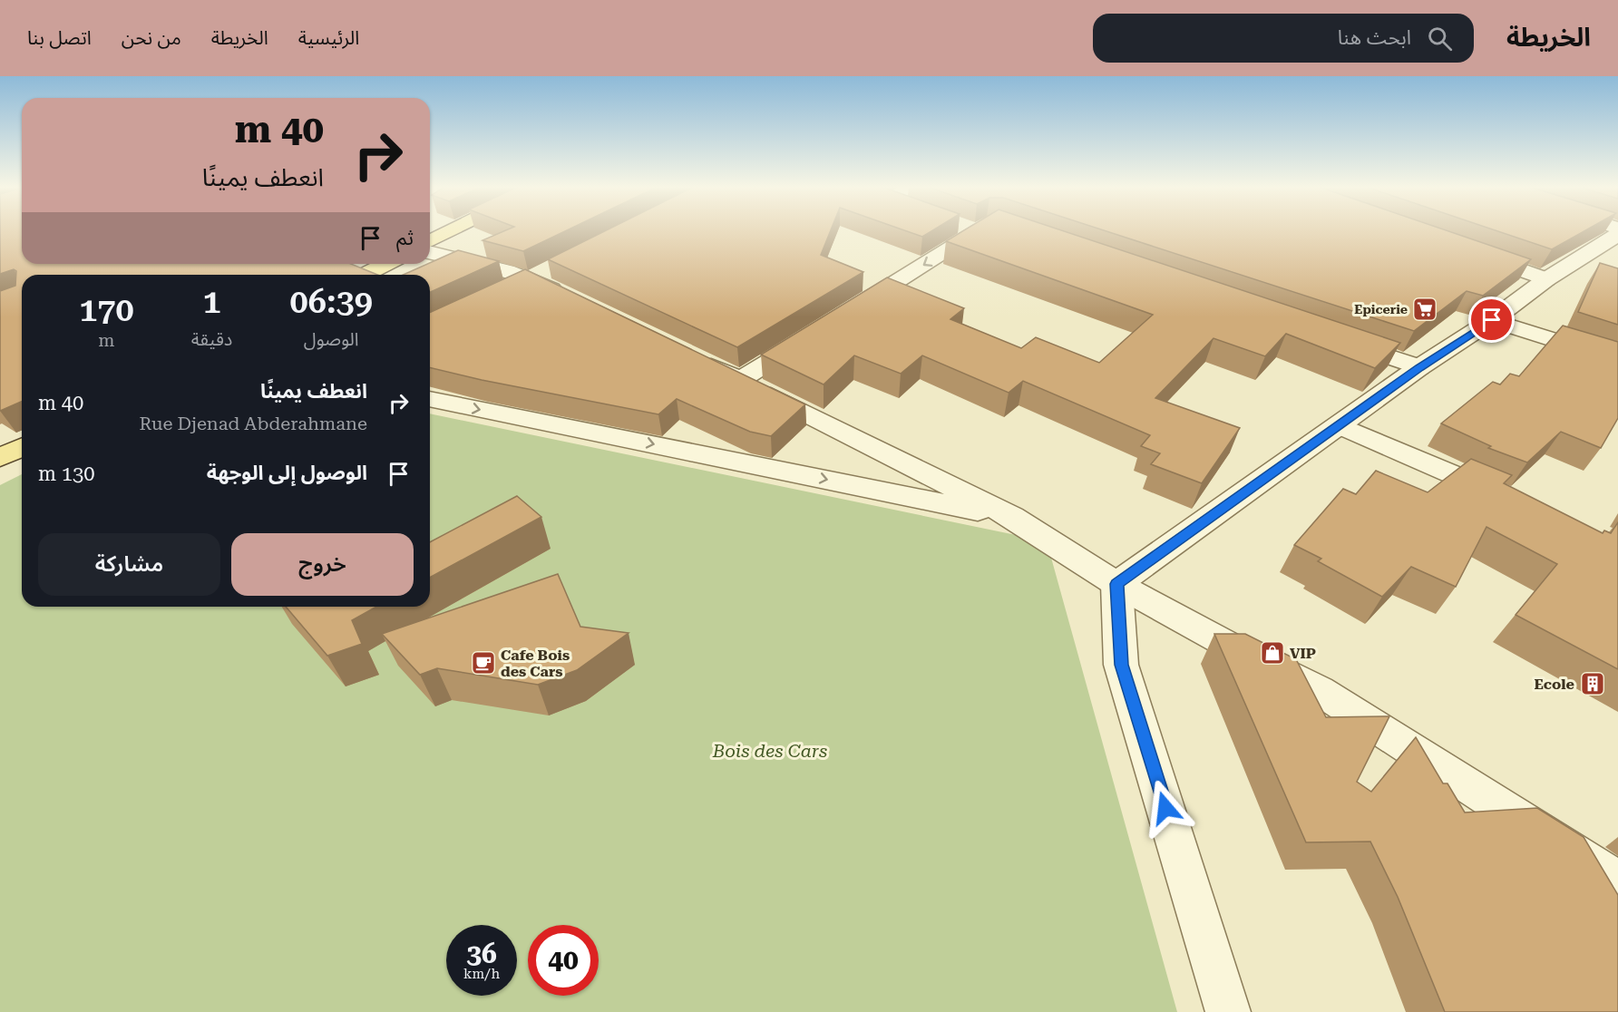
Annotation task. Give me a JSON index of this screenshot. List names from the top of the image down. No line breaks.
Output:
{"parks":["Bois des Cars"],"places":{"supermarket":["Epicerie"],"shop":["VIP"],"cafe":["Cafe Bois des Cars"],"building":["Ecole"]},"page":{"header":"الخريطة","search":"ابحث هنا","nav":["الرئيسية","الخريطة","من نحن","اتصل بنا"],"turn":["40 m","انعطف يمينًا"],"then":"ثم","eta":["06:39","الوصول","1","دقيقة","170","m"],"list":[{"name":"انعطف يمينًا","note":"Rue Djenad Abderahmane","value":"40 m"},{"name":"الوصول إلى الوجهة","value":"130 m"}],"buttons":["خروج","مشاركة"],"speed":"36 km/h","limit":"40"}}
